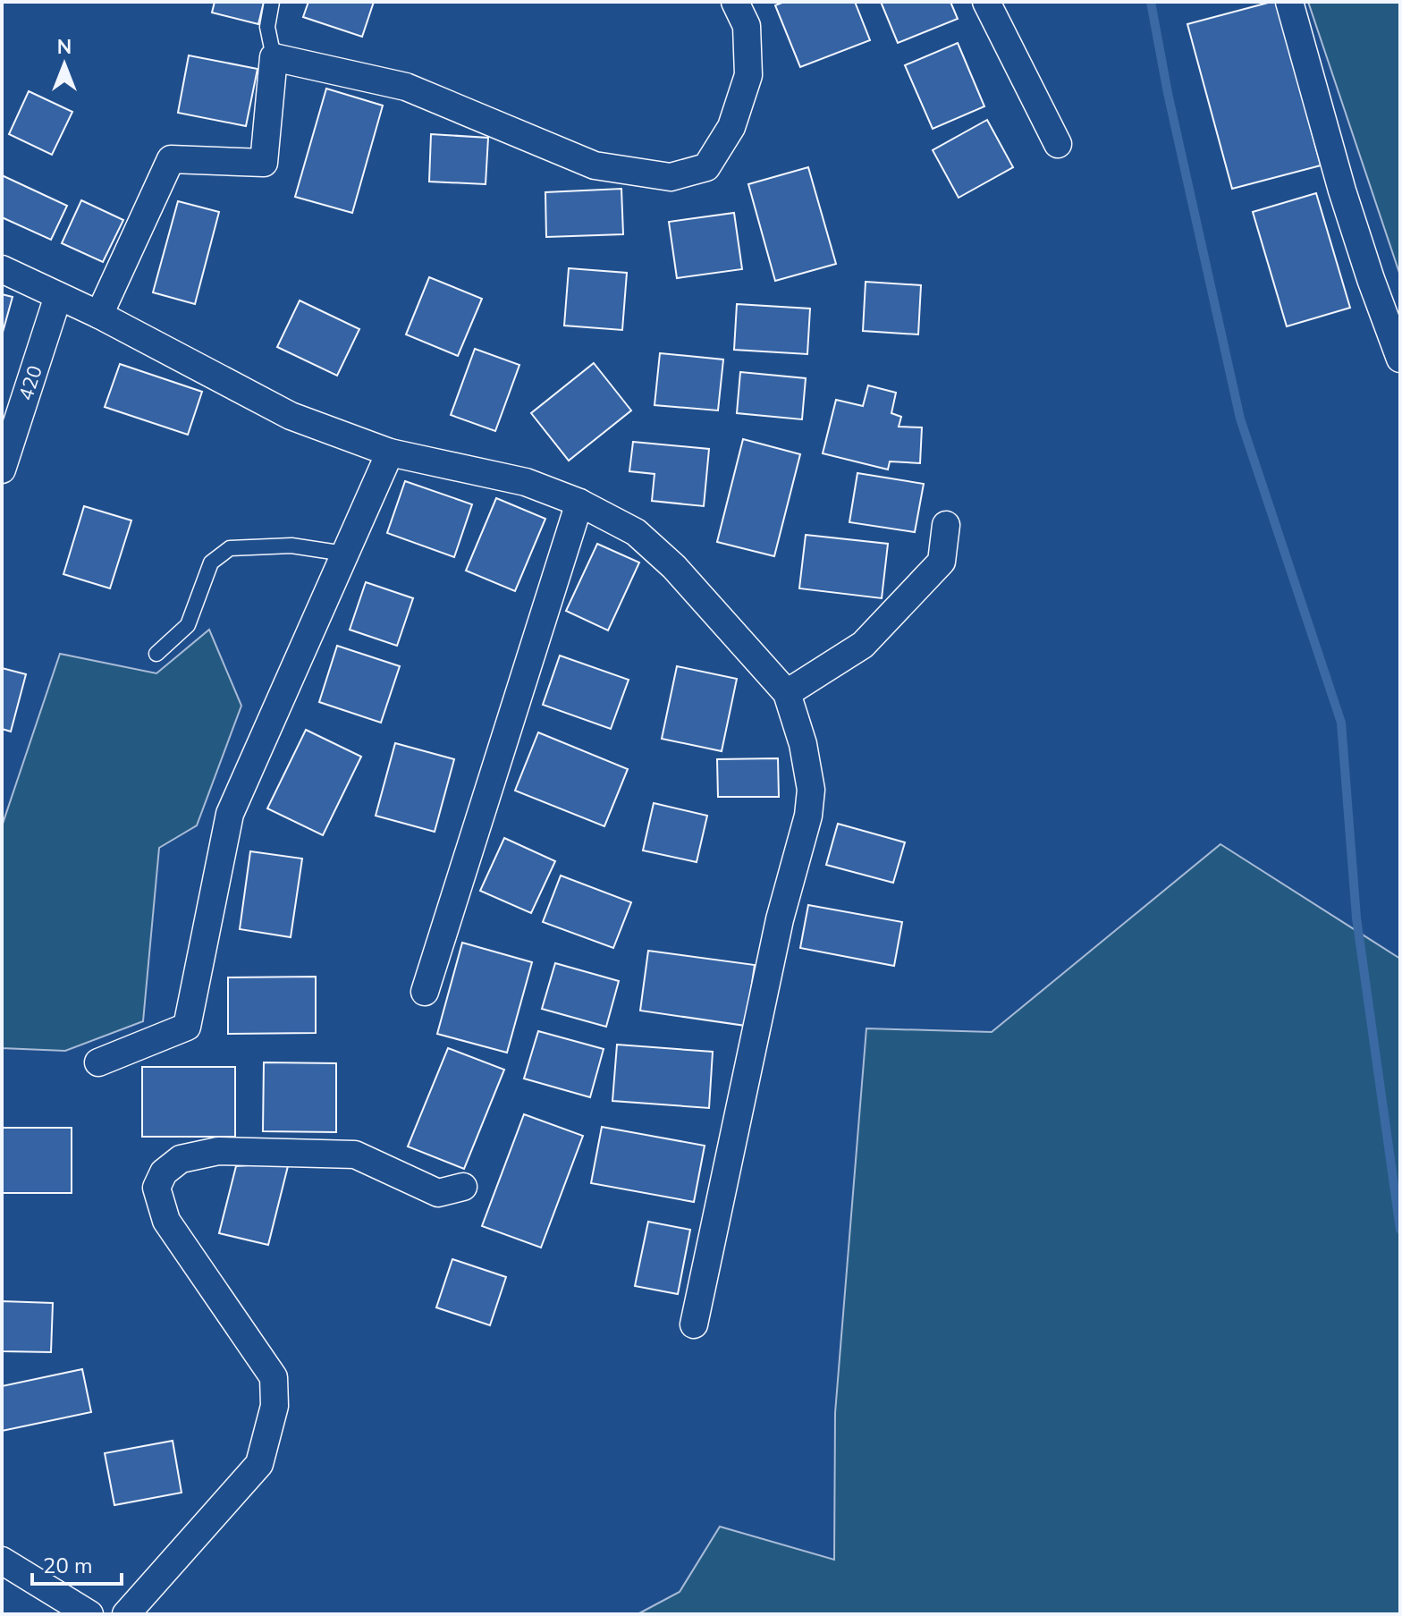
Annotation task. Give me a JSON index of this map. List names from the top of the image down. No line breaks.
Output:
{"streets":{"street":["420"]},"scale_bar":"20 m","north":"top"}
